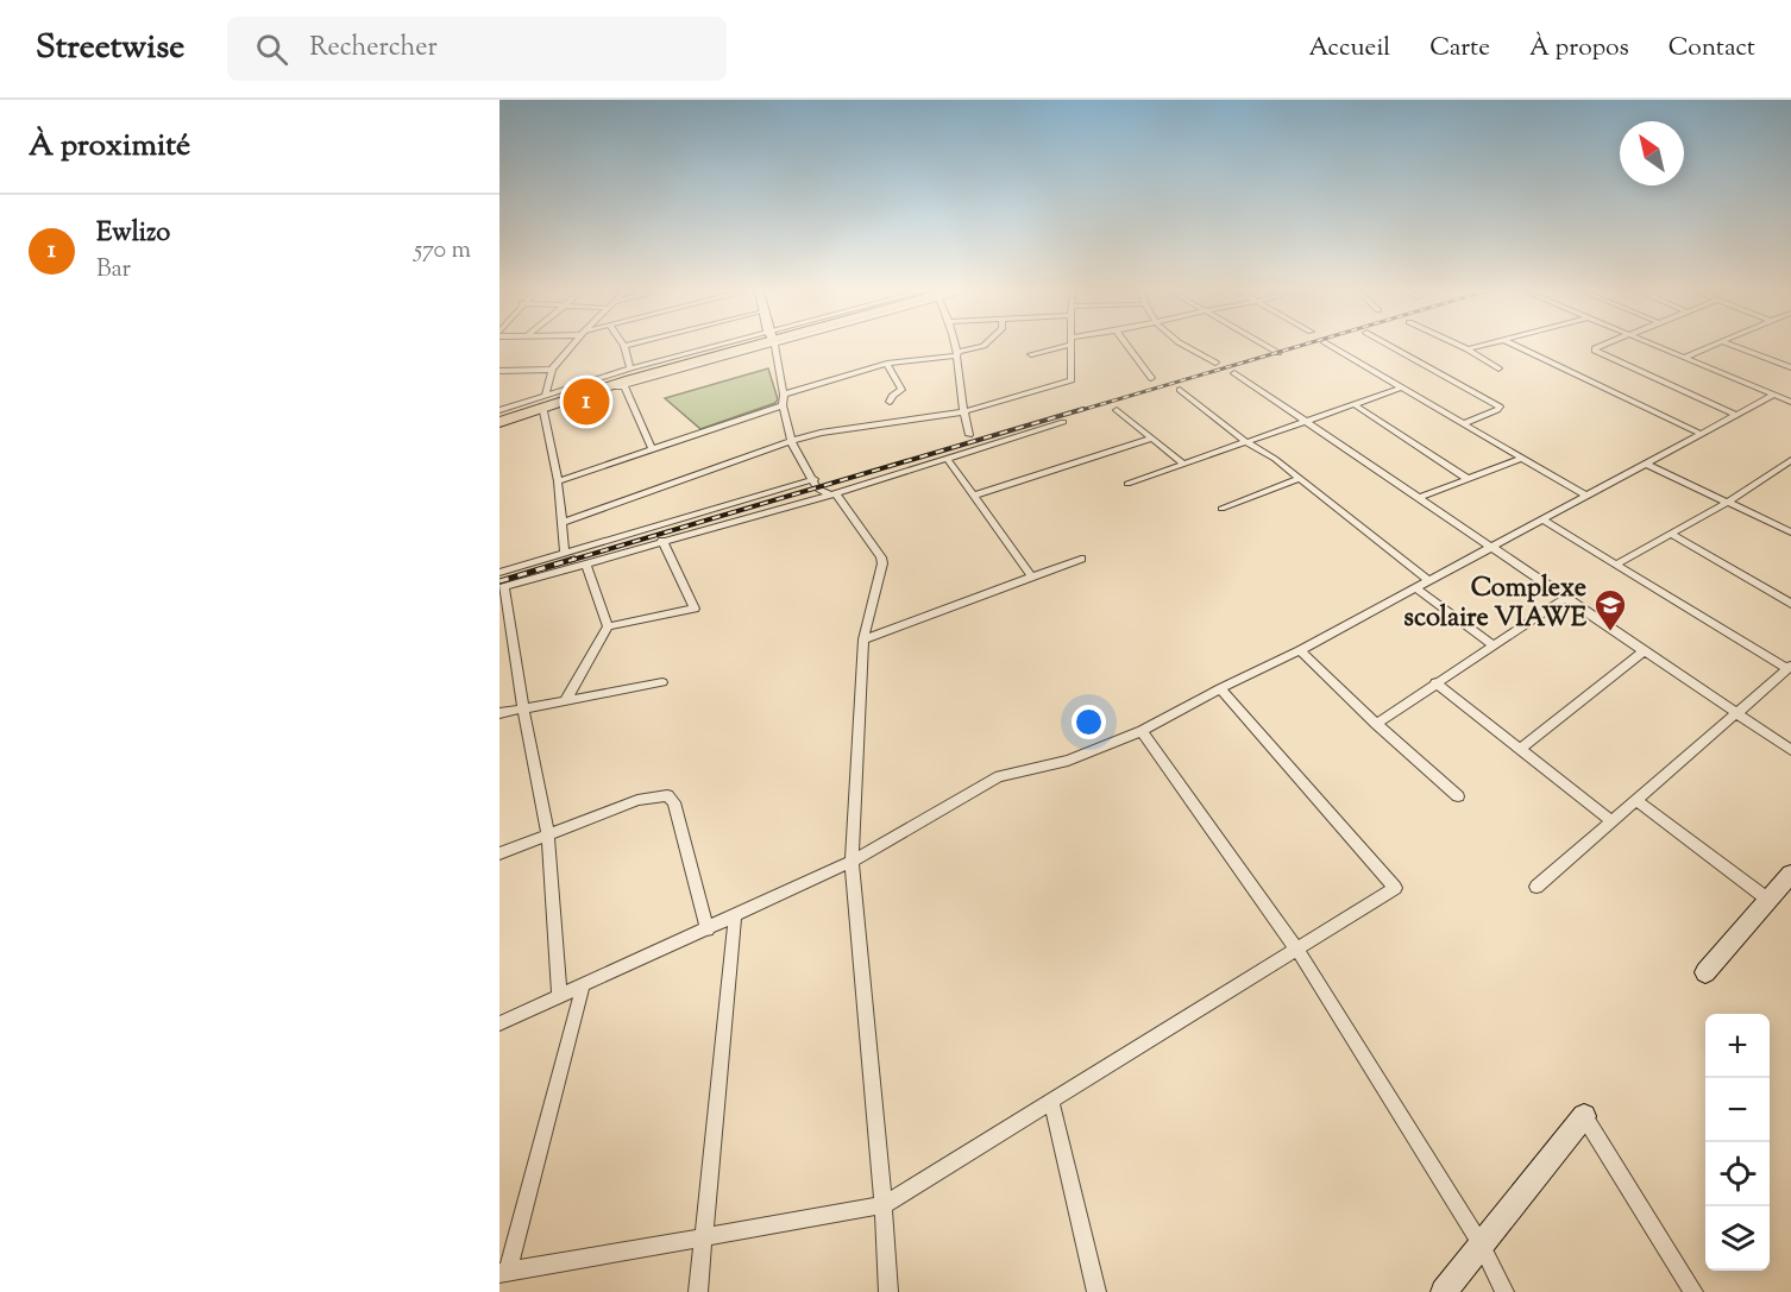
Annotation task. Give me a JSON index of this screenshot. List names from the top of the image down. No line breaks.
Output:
{"places":{"school or university":["Complexe scolaire VIAWE"]},"north":"top left","page":{"header":"Streetwise","search":"Rechercher","nav":["Accueil","Carte","À propos","Contact"],"heading":"À proximité","list":[{"mark":"1","name":"Ewlizo","note":"Bar","value":"570 m"}],"pins":"1","map_buttons":["+","−"]}}
